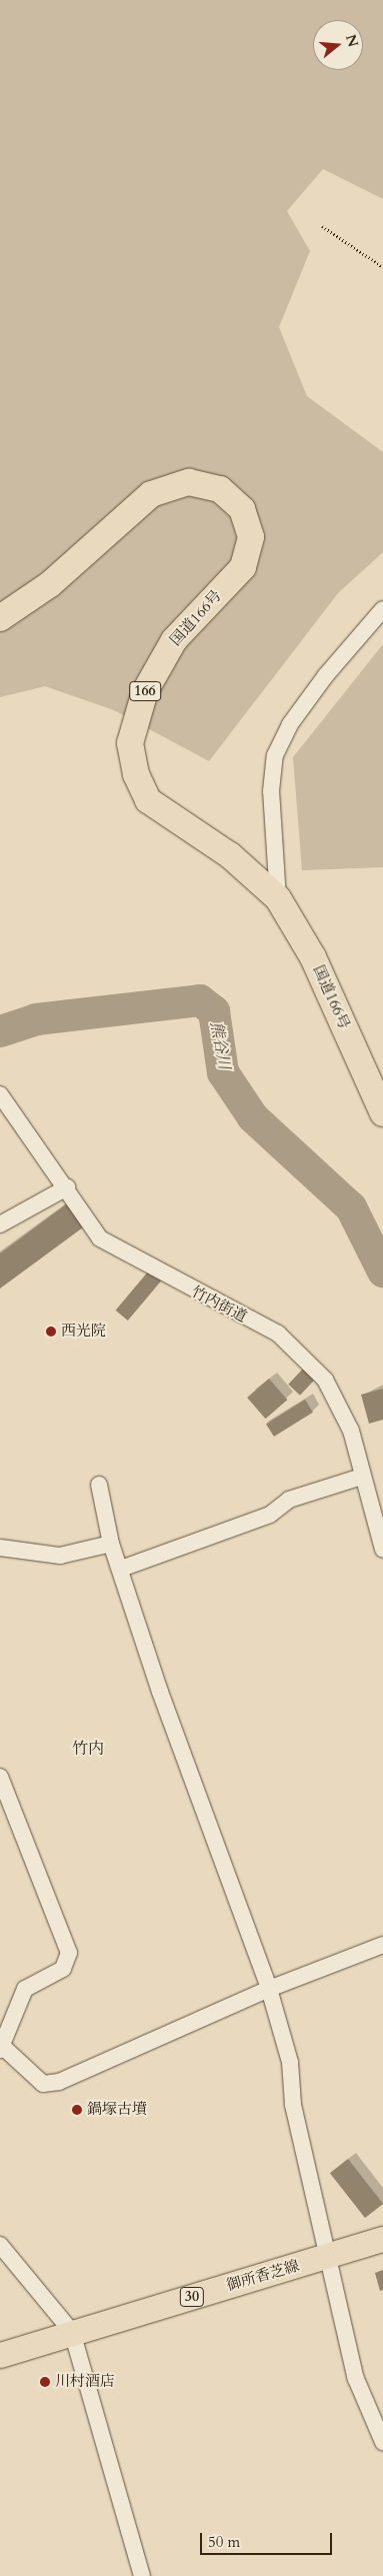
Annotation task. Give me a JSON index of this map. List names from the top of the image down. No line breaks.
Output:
{"streets":{"highway":["国道166号","166"],"main road":["御所香芝線","30"],"street":["竹内街道"]},"districts":["竹内"],"water":["熊谷川"],"places":["西光院","鍋塚古墳","川村酒店"],"scale_bar":"50 m","north":"right"}
